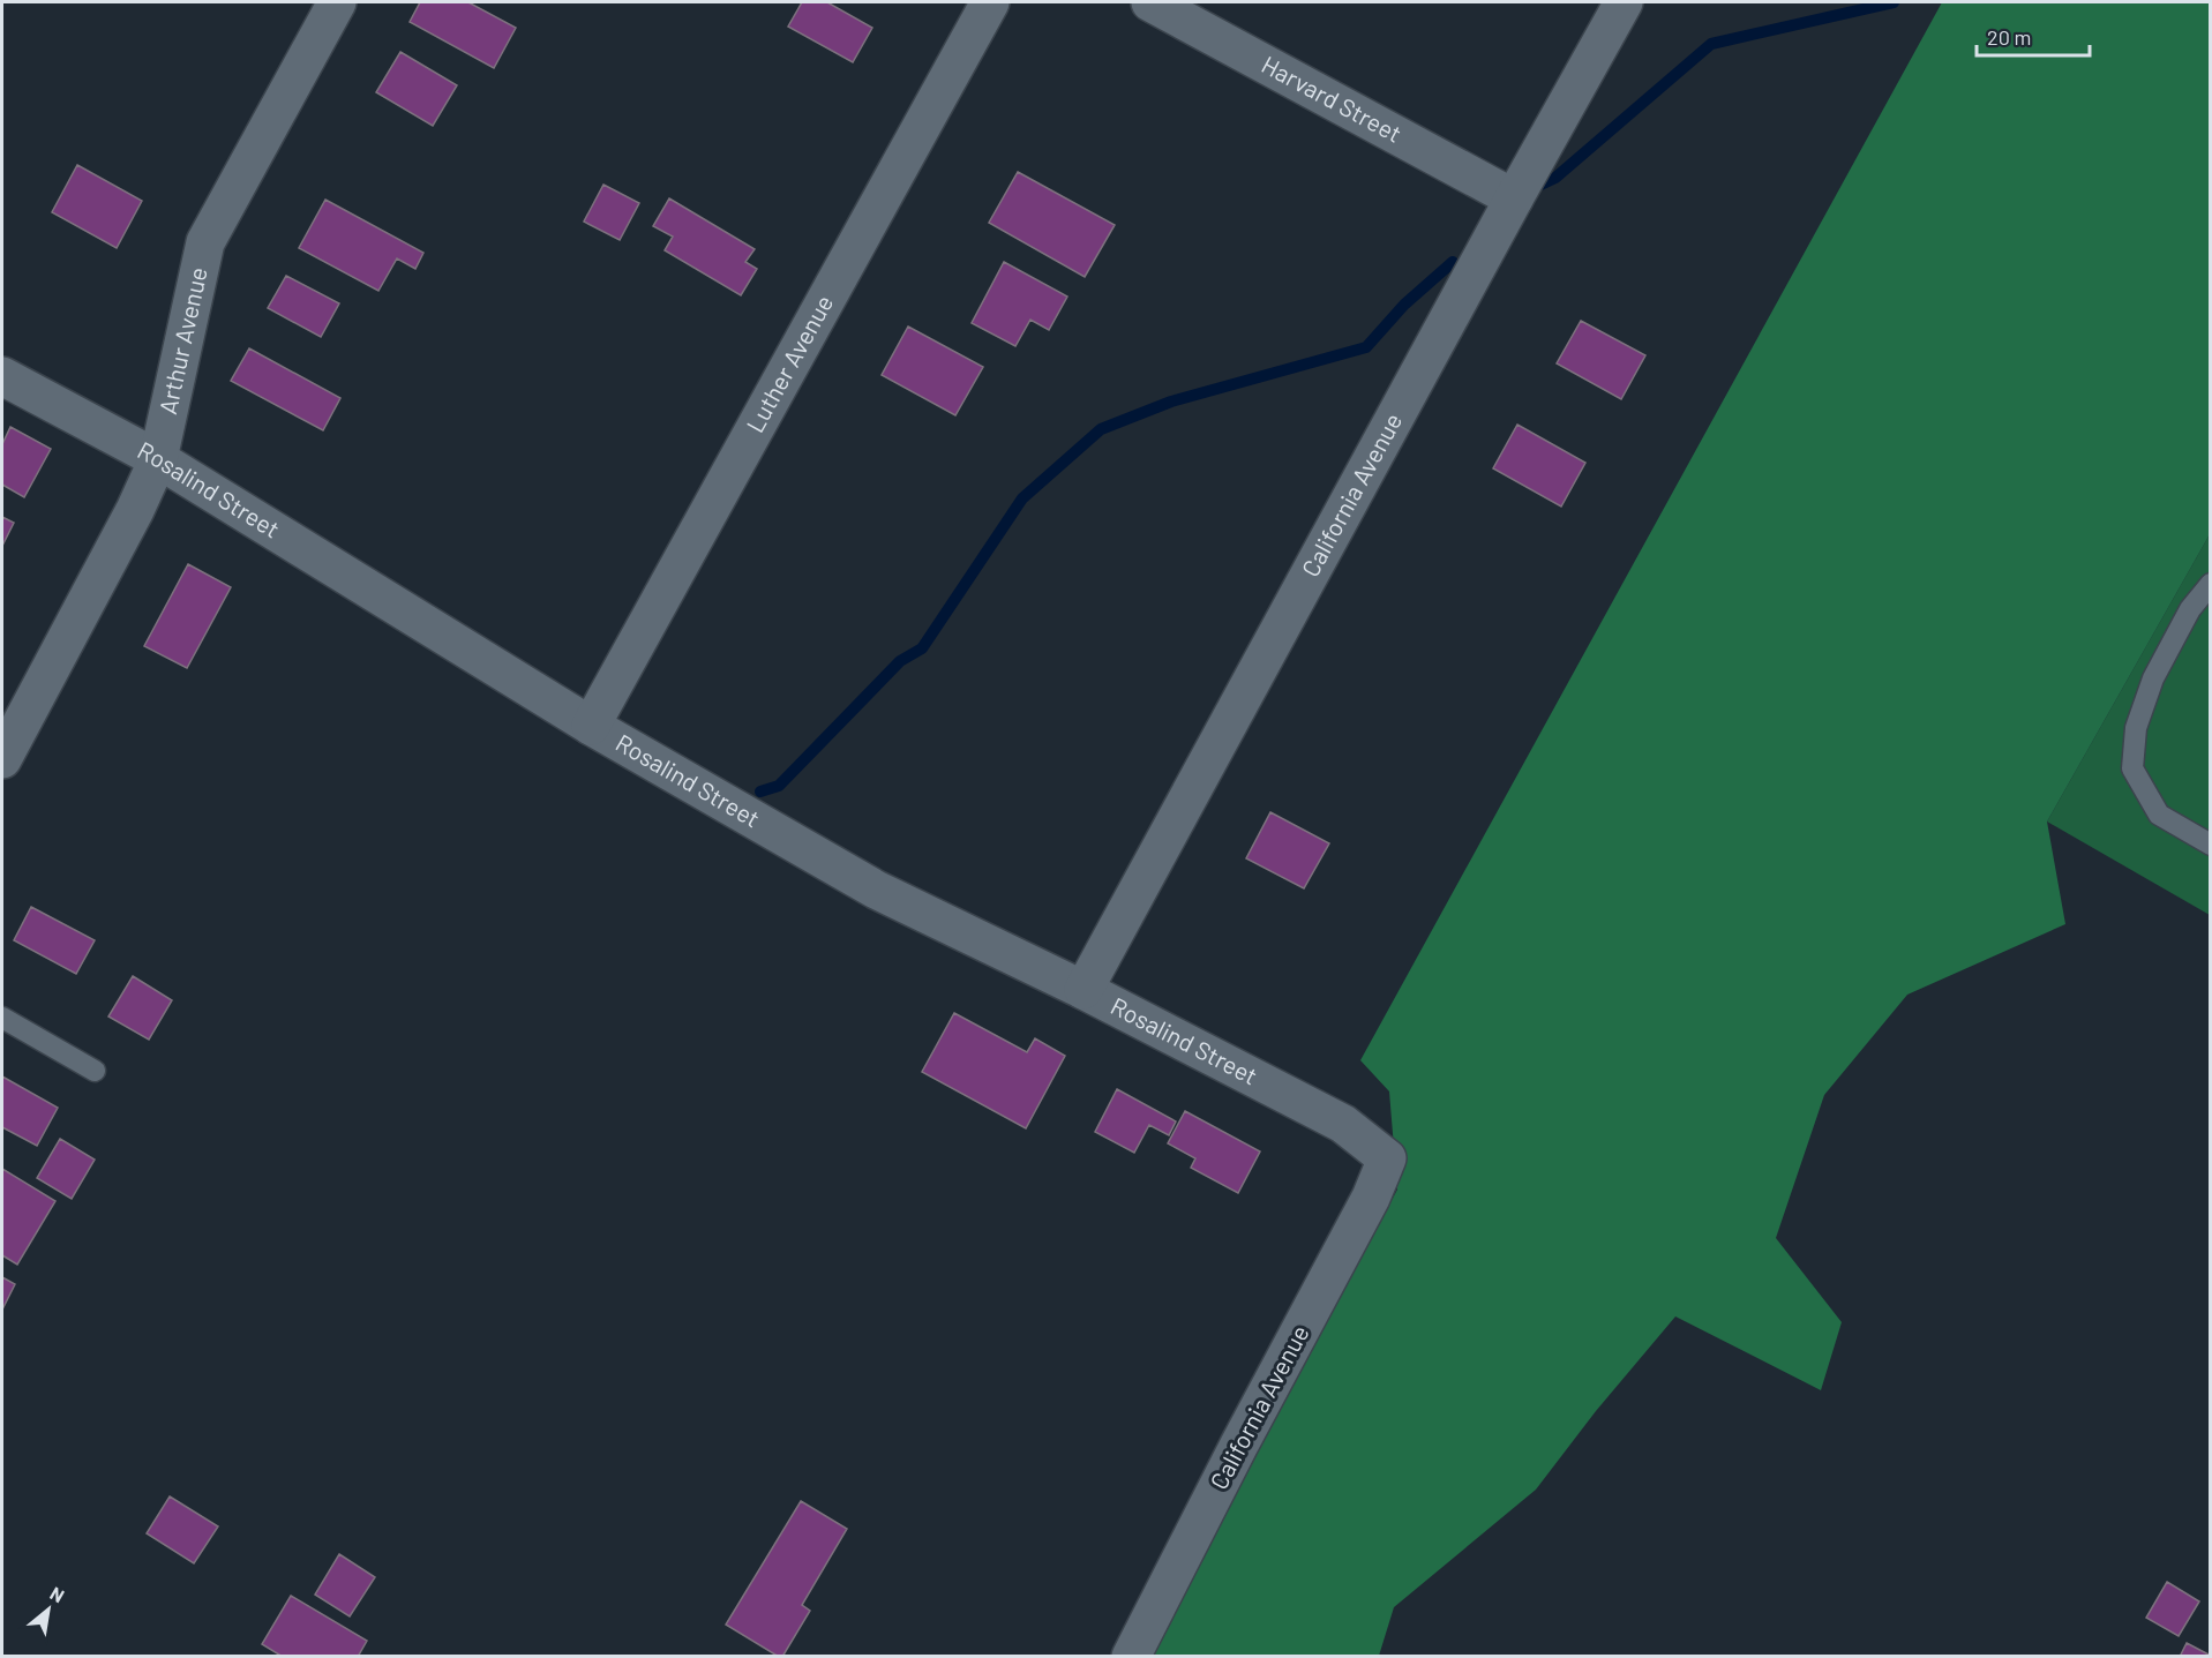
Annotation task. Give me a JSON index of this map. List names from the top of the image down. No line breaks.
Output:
{"streets":{"street":["Harvard Street","Arthur Avenue","Luther Avenue","Rosalind Street","California Avenue"]},"crossings":[["Harvard Street","California Avenue"],["Arthur Avenue","Rosalind Street"],["Luther Avenue","Rosalind Street"],["Rosalind Street","California Avenue"]],"scale_bar":"20 m","north":"top right"}
